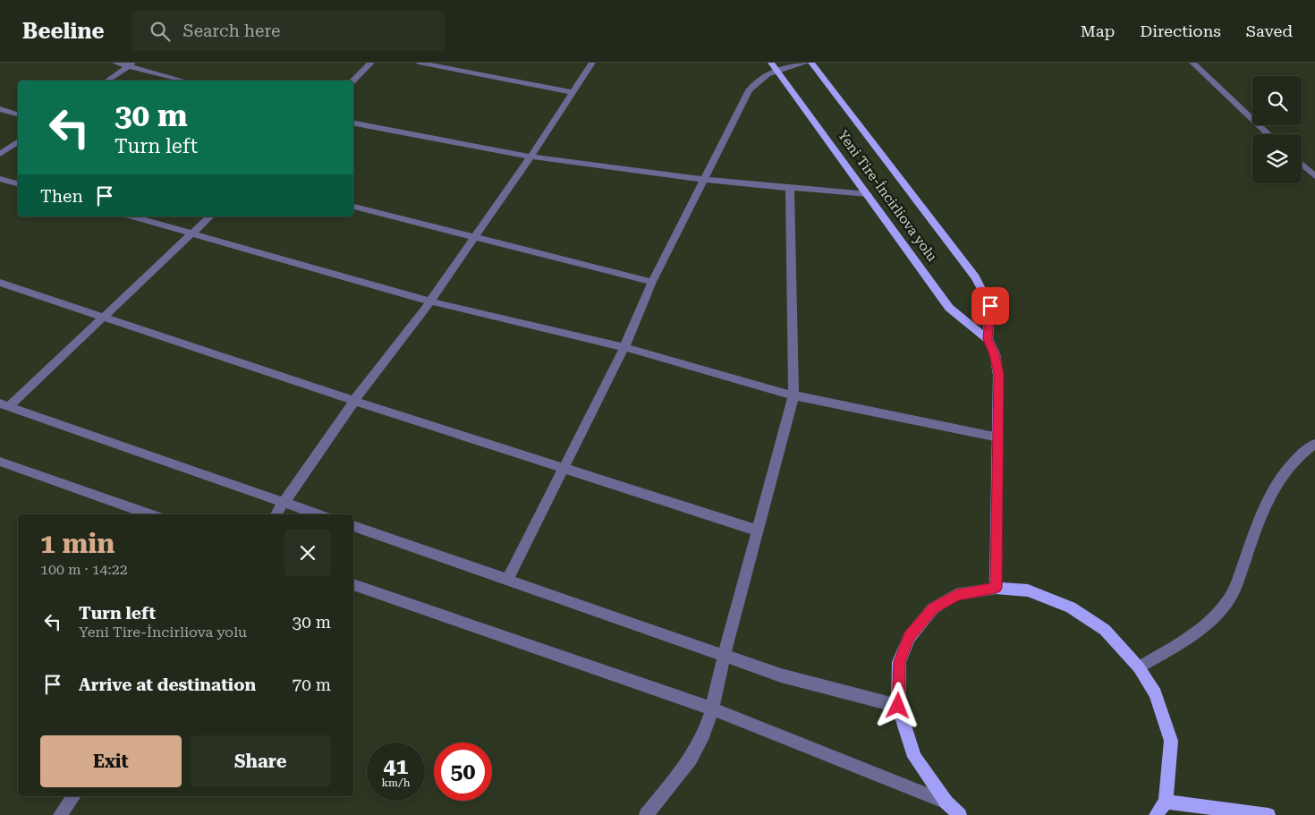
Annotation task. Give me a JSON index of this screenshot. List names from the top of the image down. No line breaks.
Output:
{"streets":{"main road":["Yeni Tire-İncirliova yolu"]},"page":{"header":"Beeline","search":"Search here","nav":["Map","Directions","Saved"],"turn":["30 m","Turn left"],"then":"Then","heading":["1 min","100 m · 14:22"],"list":[{"name":"Turn left","note":"Yeni Tire-İncirliova yolu","value":"30 m"},{"name":"Arrive at destination","value":"70 m"}],"buttons":["Exit","Share"],"speed":"41 km/h","limit":"50"}}
